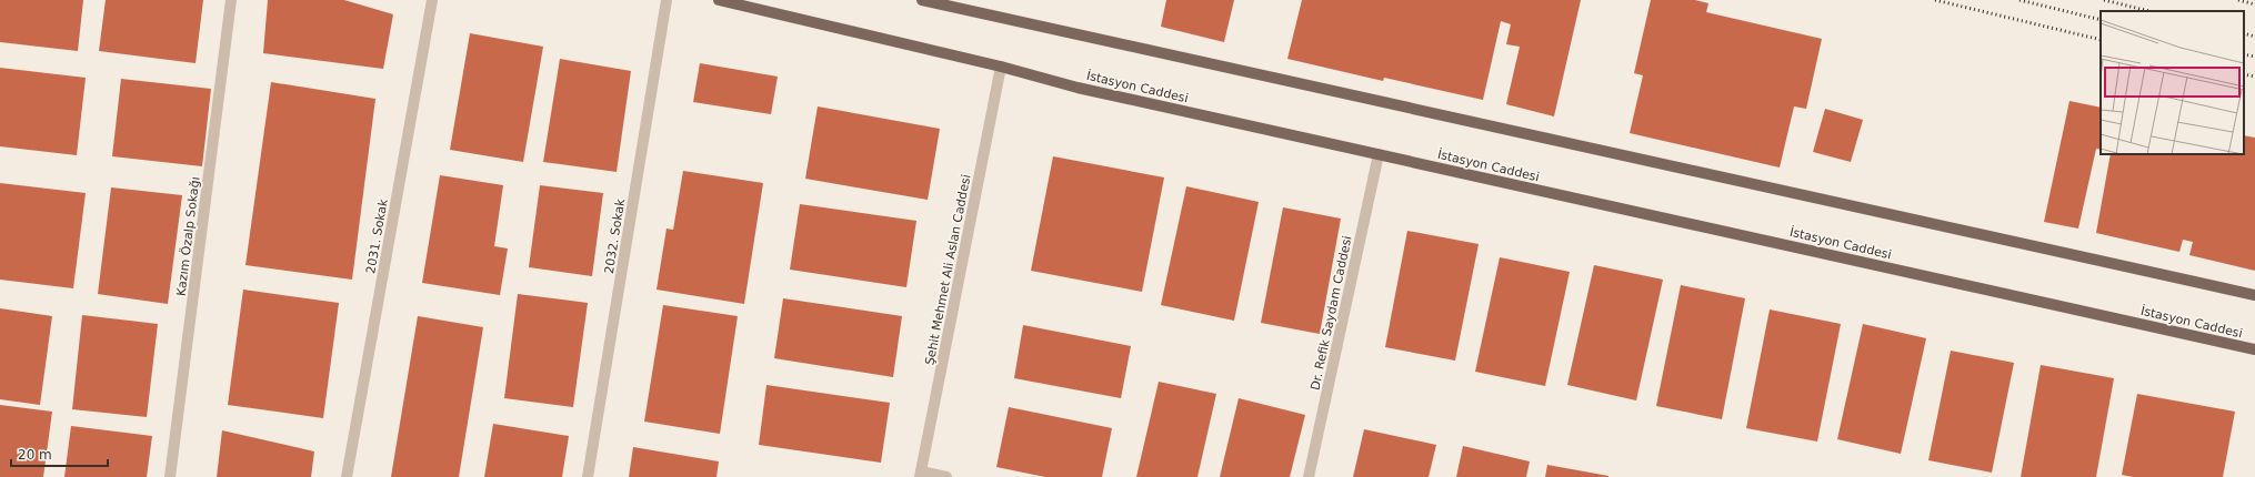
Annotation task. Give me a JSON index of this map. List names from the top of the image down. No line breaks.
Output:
{"streets":{"main road":["İstasyon Caddesi"],"street":["Kazım Özalp Sokağı","2031. Sokak","2032. Sokak","Şehit Mehmet Ali Aslan Caddesi","Dr. Refik Saydam Caddesi"]},"crossings":[["İstasyon Caddesi","Şehit Mehmet Ali Aslan Caddesi"],["İstasyon Caddesi","Dr. Refik Saydam Caddesi"]],"scale_bar":"20 m"}
